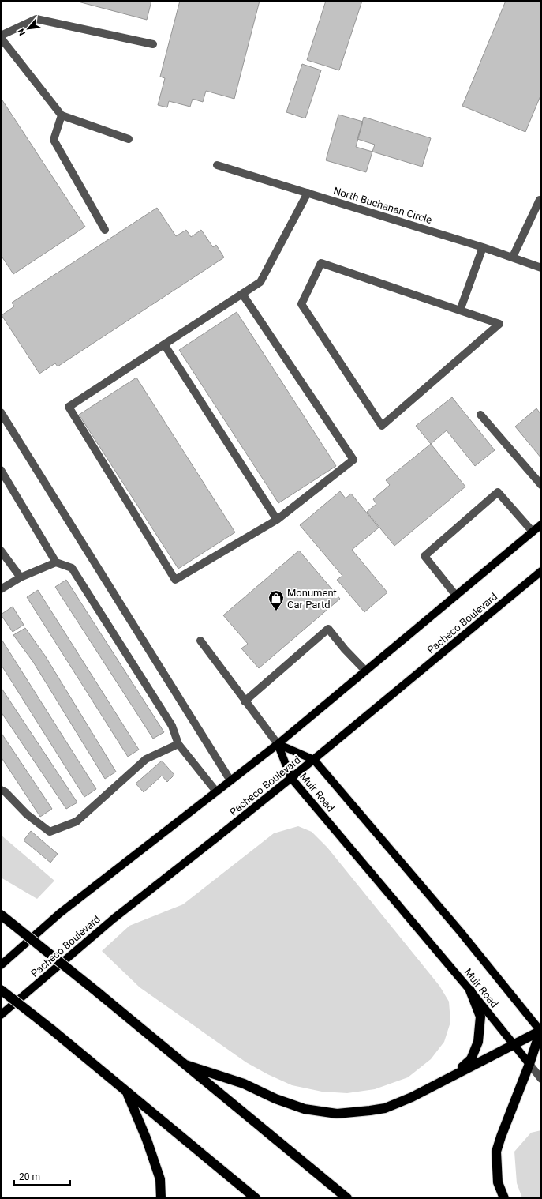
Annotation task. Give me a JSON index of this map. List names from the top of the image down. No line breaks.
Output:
{"streets":{"main road":["Pacheco Boulevard","Muir Road"],"street":["North Buchanan Circle"]},"crossings":[["Pacheco Boulevard","Muir Road"]],"places":{"shop":["Monument Car Partd"]},"scale_bar":"20 m","north":"bottom left"}
